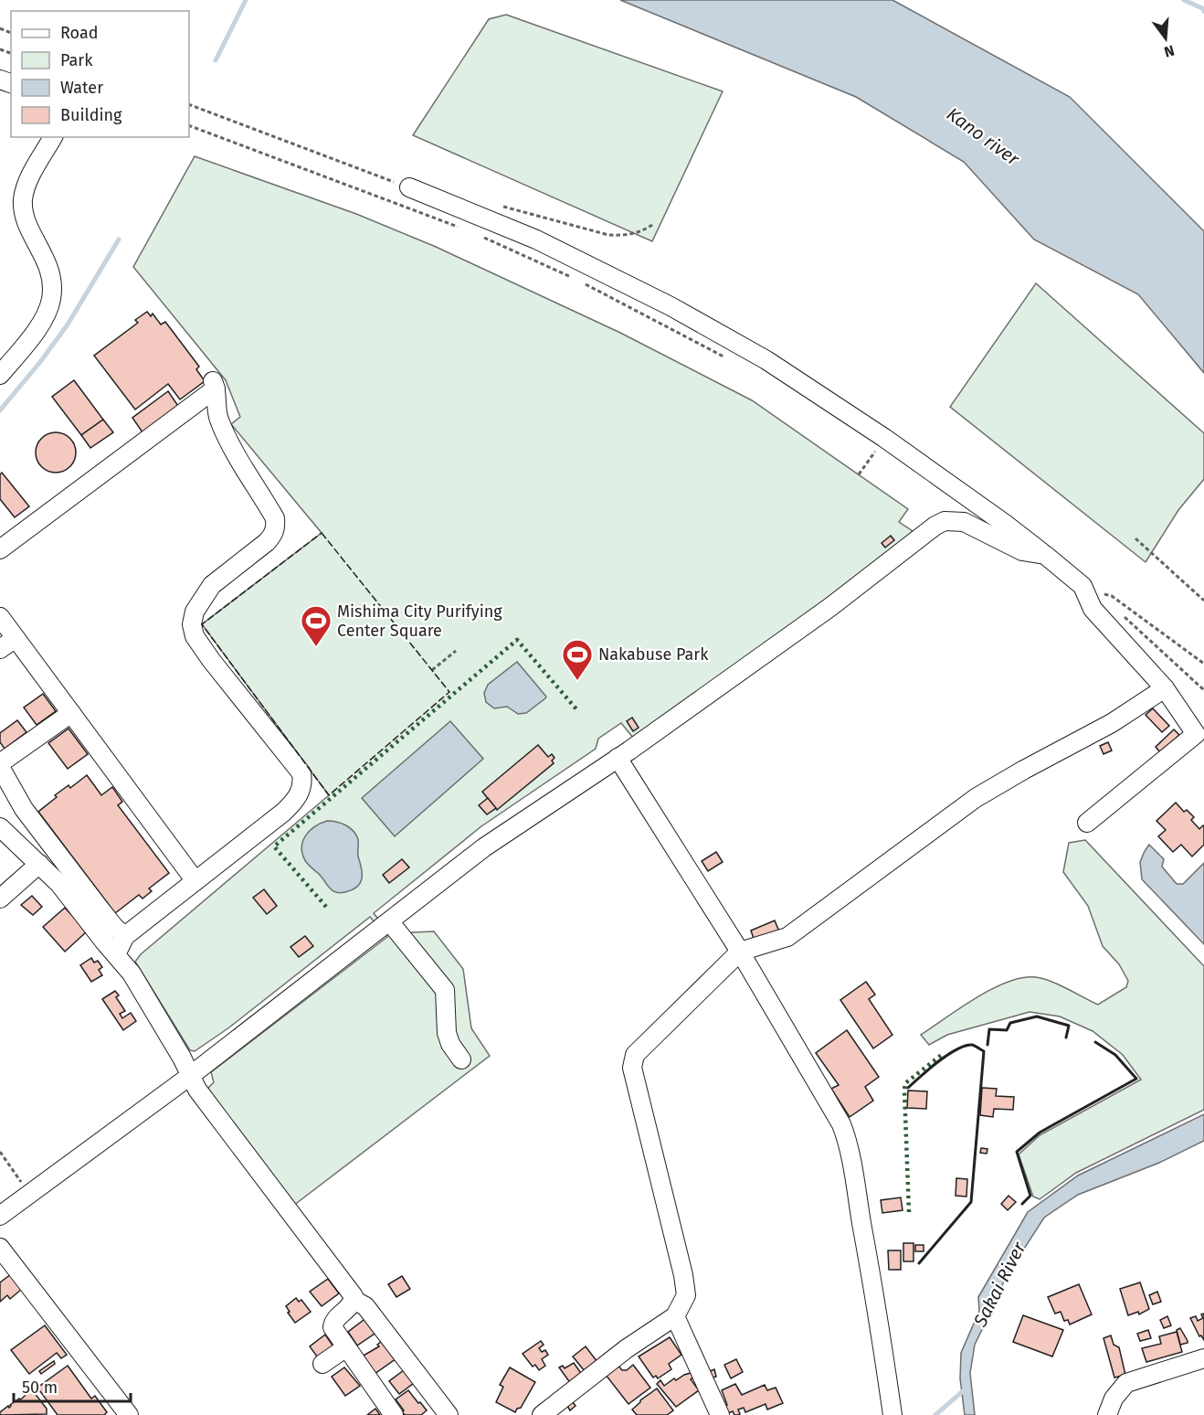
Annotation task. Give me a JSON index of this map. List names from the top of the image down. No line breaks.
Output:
{"water":["Kano river","Sakai River"],"places":{"sports":["Mishima City Purifying Center Square","Nakabuse Park"]},"legend":["Road","Park","Water","Building"],"scale_bar":"50 m","north":"bottom"}
